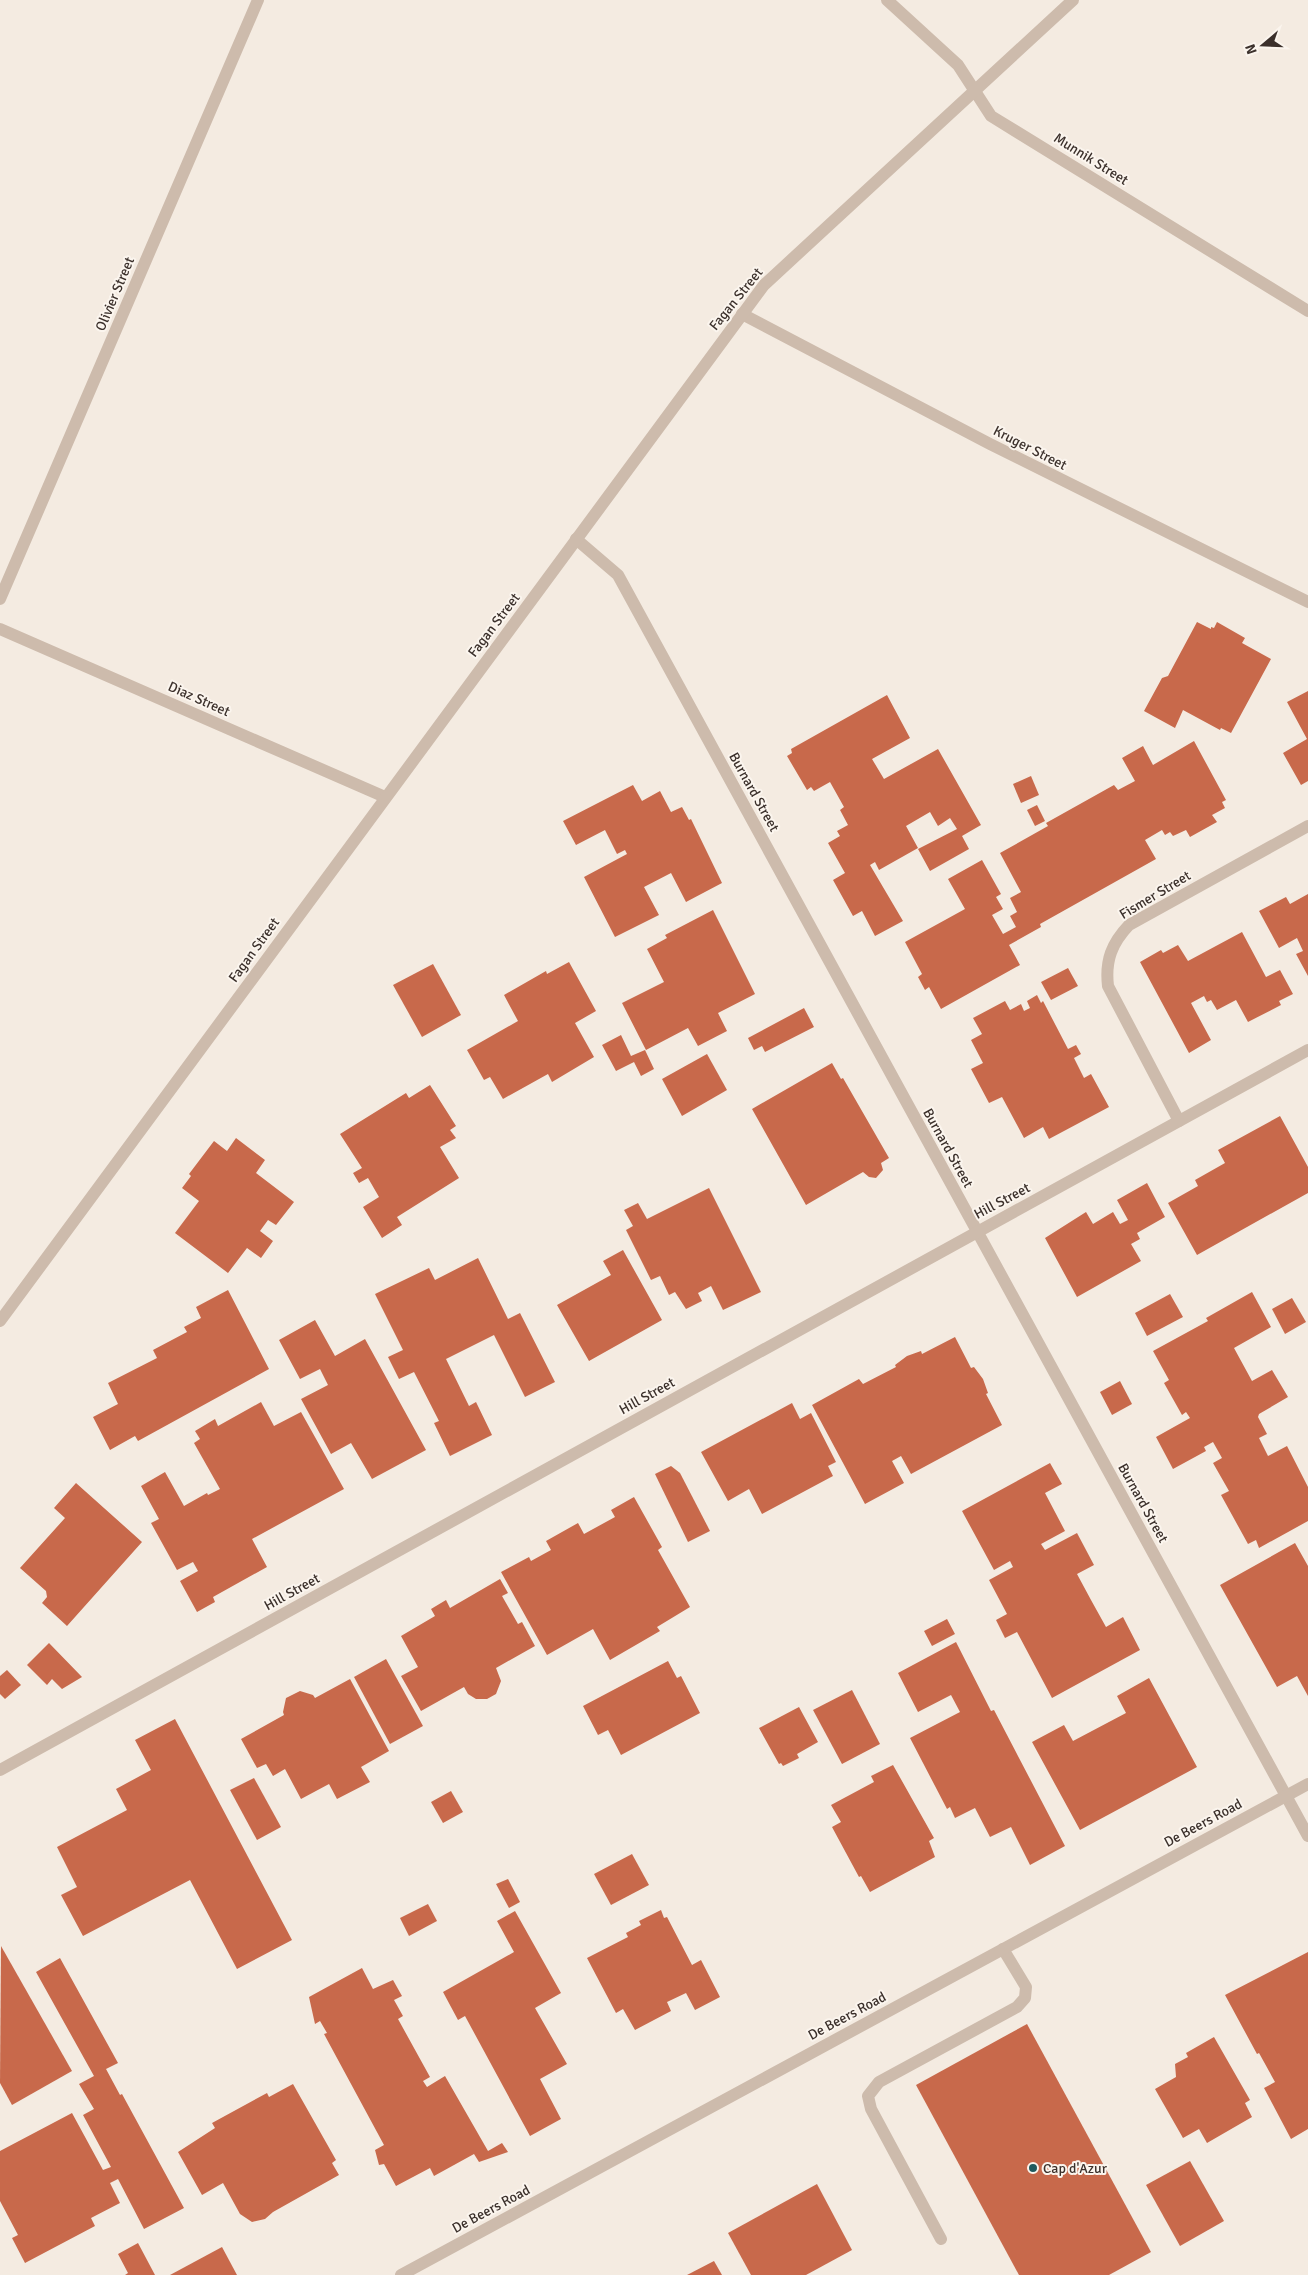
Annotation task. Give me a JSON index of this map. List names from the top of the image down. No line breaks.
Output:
{"streets":{"street":["Munnik Street","Olivier Street","Fagan Street","Kruger Street","Diaz Street","Burnard Street","Fismer Street","Hill Street","De Beers Road"]},"crossings":[["Munnik Street","Fagan Street"],["Fagan Street","Kruger Street"],["Fagan Street","Diaz Street"],["Fagan Street","Burnard Street"],["Burnard Street","Hill Street"],["Burnard Street","De Beers Road"],["Fismer Street","Hill Street"]],"places":["Cap d'Azur"],"north":"left"}
